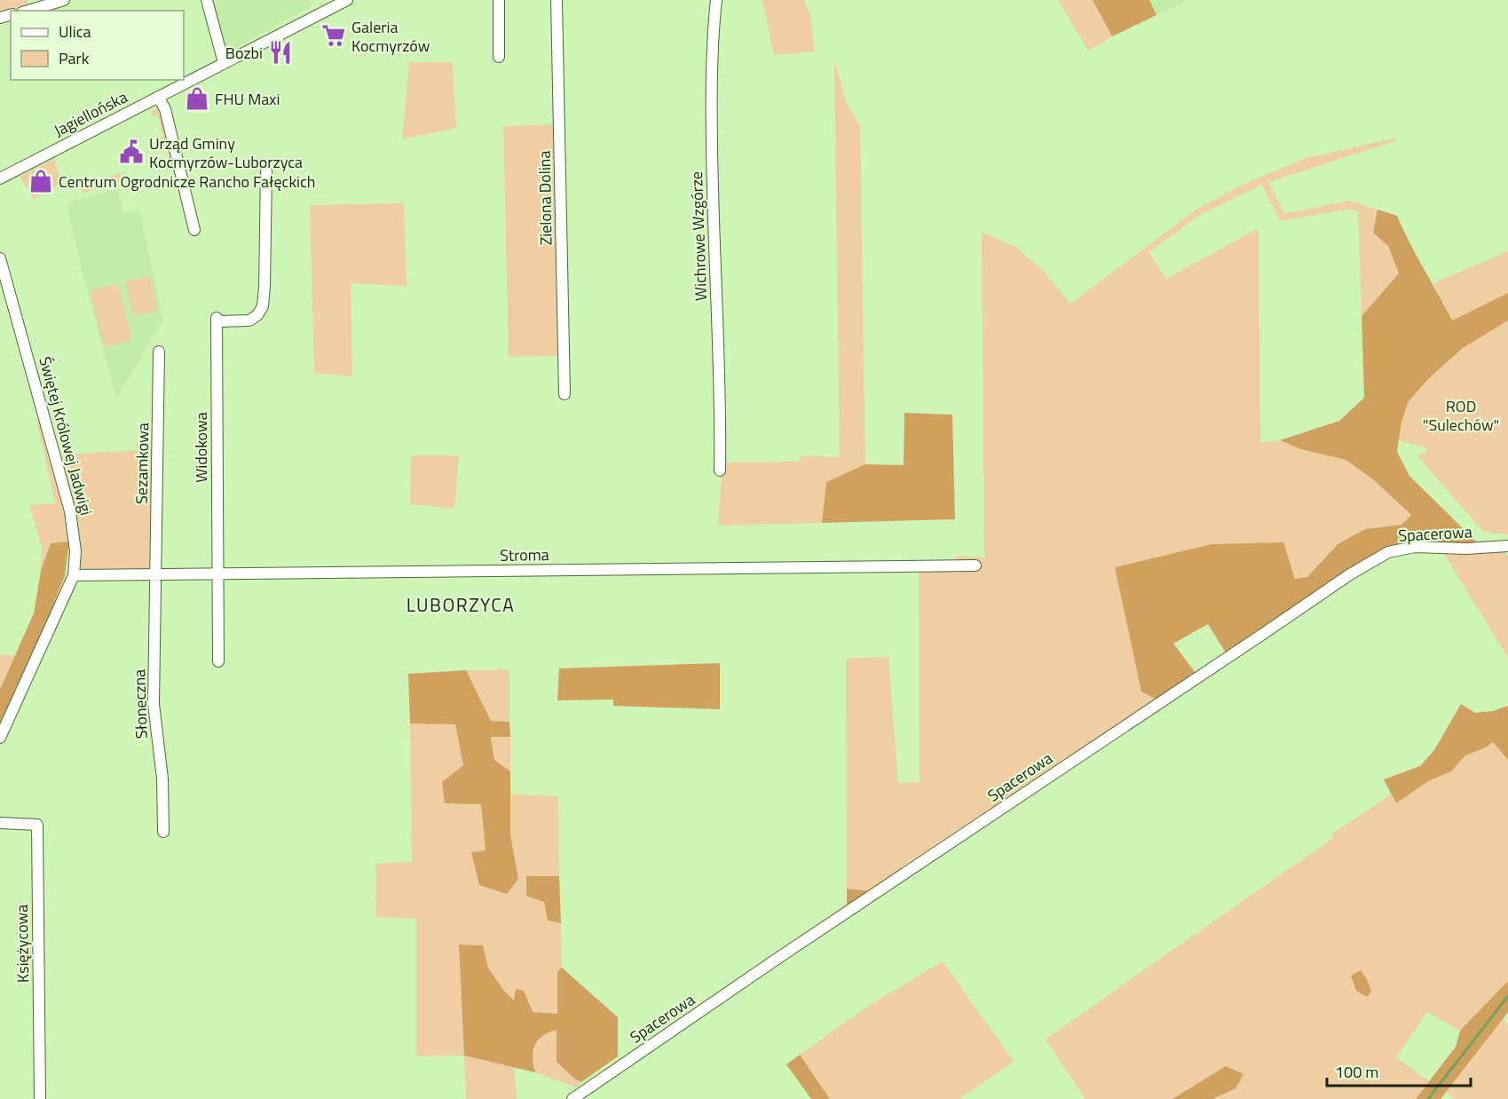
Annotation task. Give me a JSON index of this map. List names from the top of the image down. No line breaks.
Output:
{"streets":{"street":["Jagiellońska","Zielona Dolina","Wichrowe Wzgórze","Świętej Królowej Jadwigi","Widokowa","Sezamkowa","Spacerowa","Stroma","Słoneczna","Księżycowa"]},"crossings":[["Świętej Królowej Jadwigi","Stroma"],["Widokowa","Stroma"],["Sezamkowa","Stroma"],["Sezamkowa","Słoneczna"],["Stroma","Słoneczna"]],"districts":["LUBORZYCA"],"parks":["ROD \"Sulechów\""],"places":{"supermarket":["Galeria Kocmyrzów"],"restaurant":["Bozbi"],"shop":["FHU Maxi","Centrum Ogrodnicze Rancho Fałęckich"],"public building":["Urząd Gminy Kocmyrzów-Luborzyca"]},"legend":["Ulica","Park"],"scale_bar":"100 m"}
